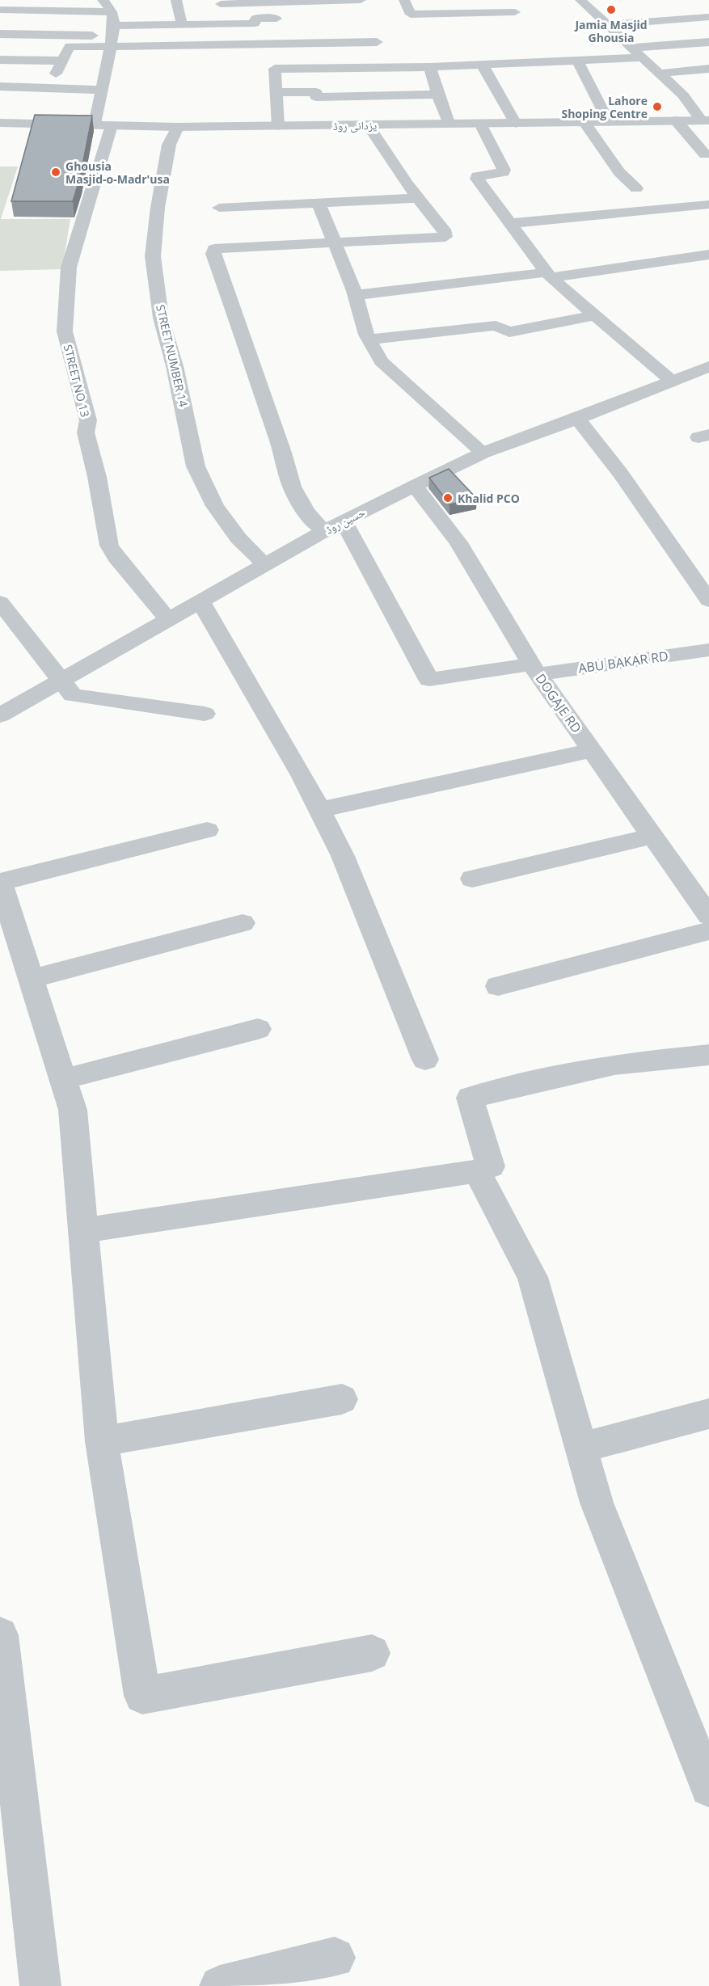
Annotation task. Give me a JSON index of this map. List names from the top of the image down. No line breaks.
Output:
{"streets":{"street":["یزدانی روڈ","STREET NUMBER 14","STREET NO 13","حسین روڈ","ABU BAKAR RD","DOGAJE RD"]},"crossings":[["یزدانی روڈ","STREET NUMBER 14"],["یزدانی روڈ","STREET NO 13"],["STREET NUMBER 14","حسین روڈ"],["STREET NO 13","حسین روڈ"],["حسین روڈ","ABU BAKAR RD"],["حسین روڈ","DOGAJE RD"],["ABU BAKAR RD","DOGAJE RD"]],"places":["Jamia Masjid Ghousia","Lahore Shoping Centre","Ghousia Masjid-o-Madr'usa","Khalid PCO"]}
